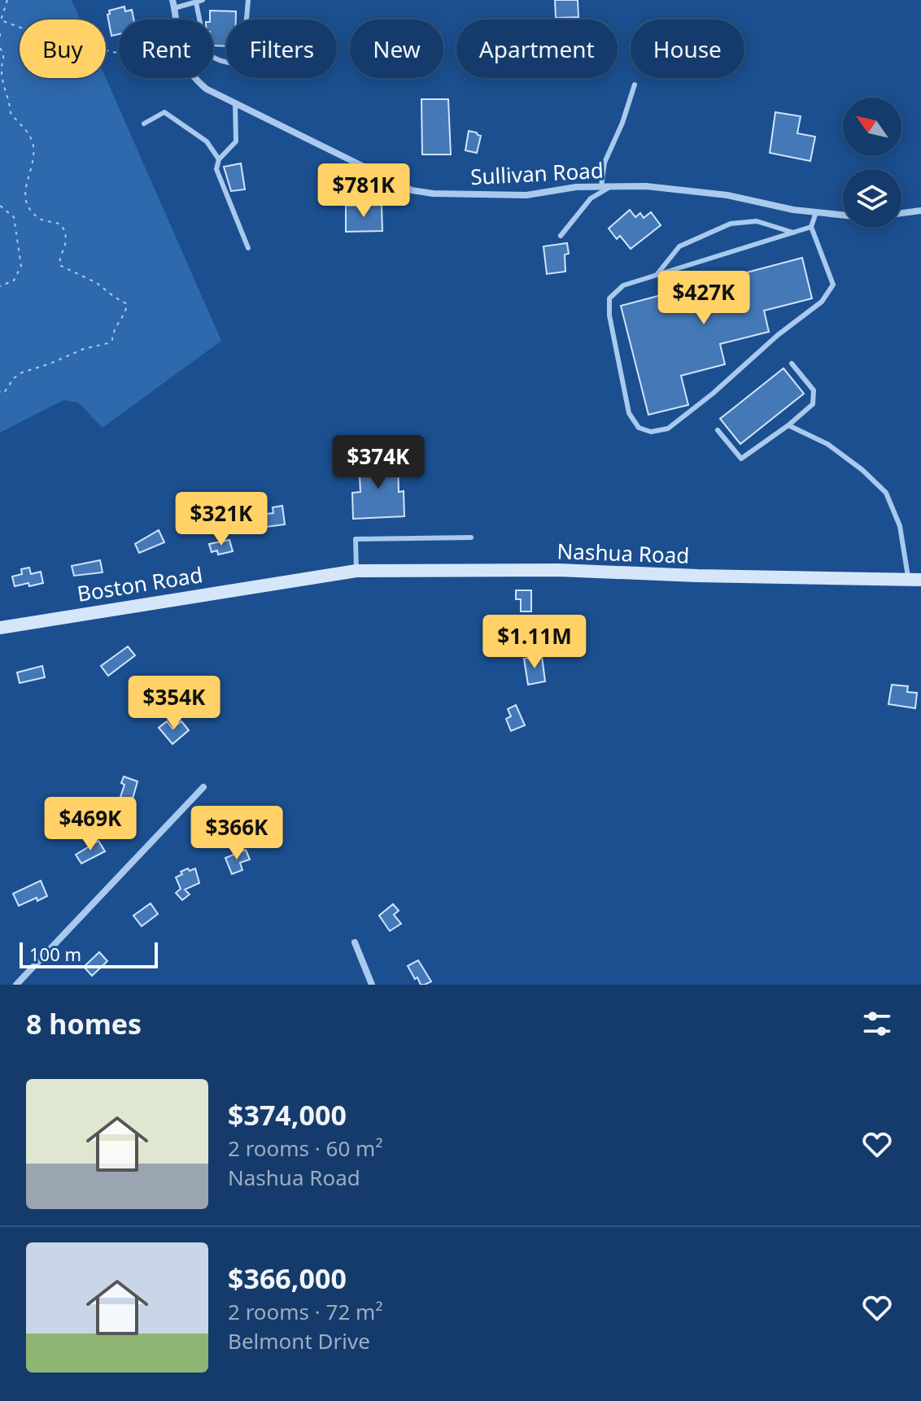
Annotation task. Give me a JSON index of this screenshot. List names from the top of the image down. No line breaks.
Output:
{"streets":{"main road":["Nashua Road","Boston Road"],"street":["Sullivan Road"]},"crossings":[["Nashua Road","Boston Road"]],"scale_bar":"100 m","north":"top left","page":{"chip":["Buy","Rent","Filters","New","Apartment","House"],"price":["$781K","$427K","$374K","$321K","$1.11M","$354K","$469K","$366K"],"scale":"100 m","heading":"8 homes","list":[{"name":"$374,000","note":"2 rooms · 60 m² · Nashua Road"},{"name":"$366,000","note":"2 rooms · 72 m² · Belmont Drive"}]}}
